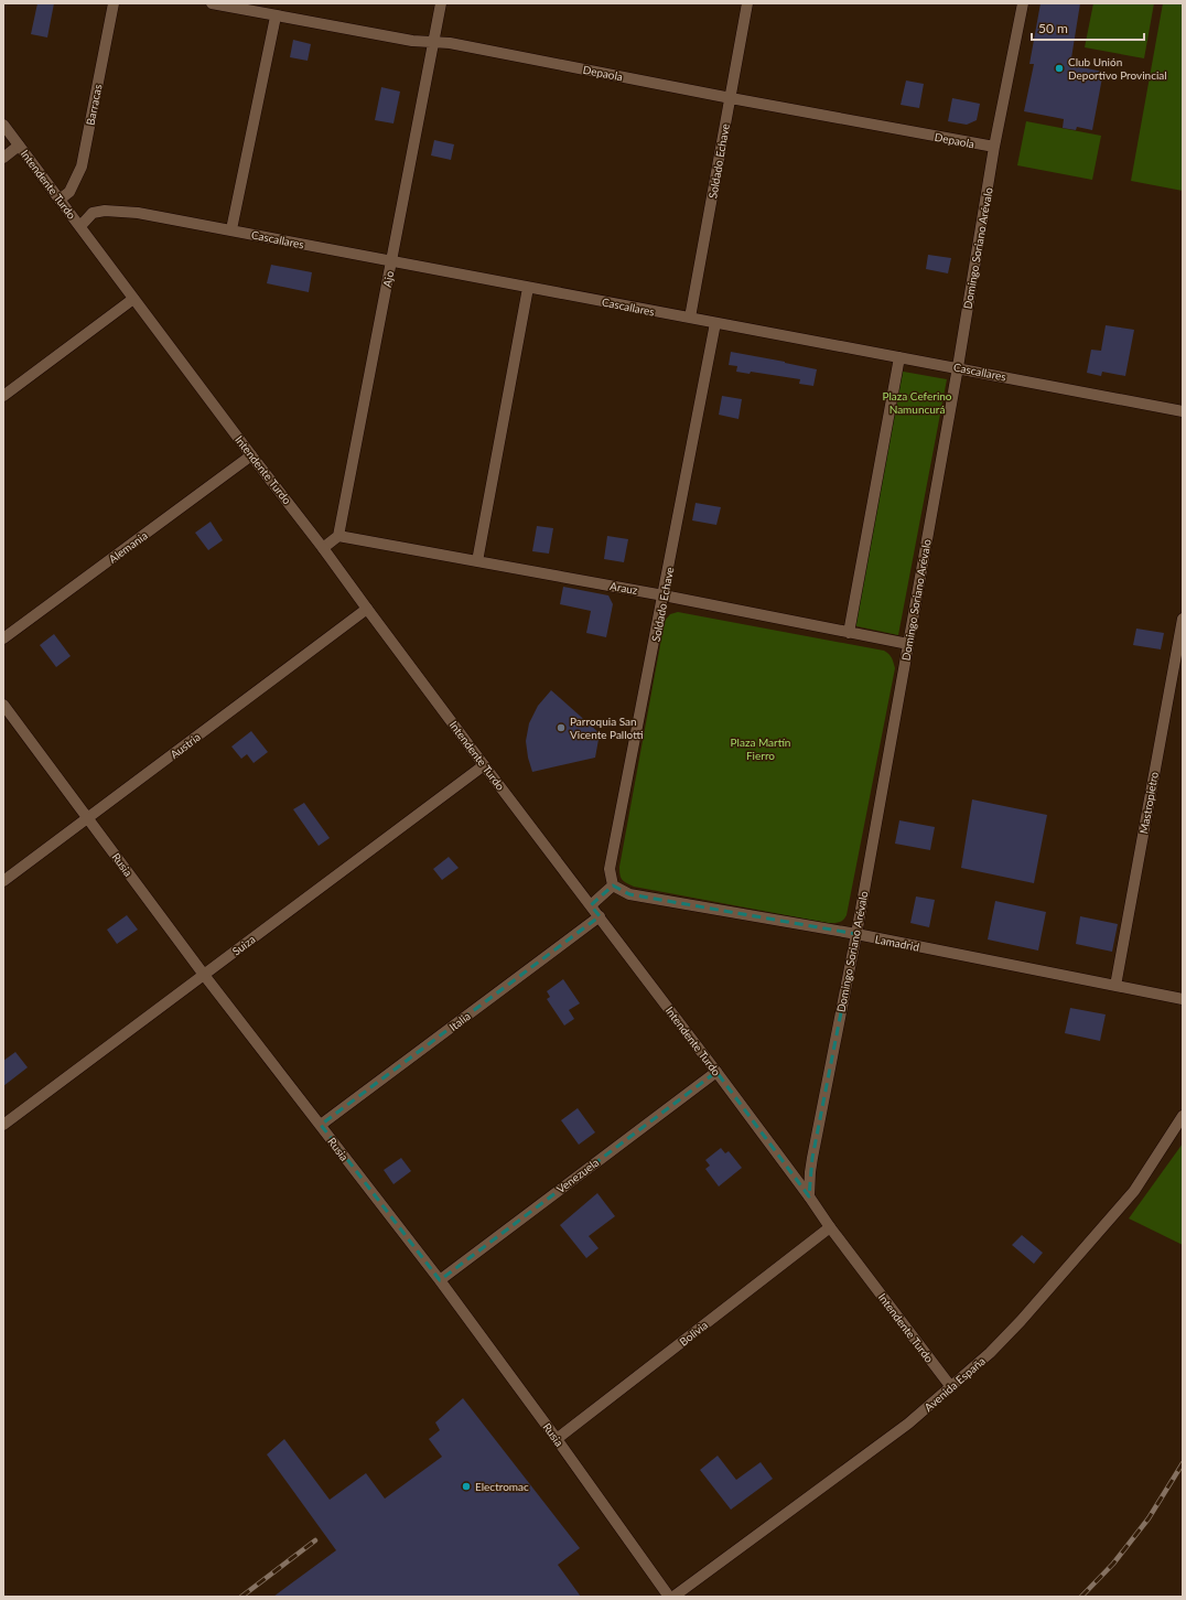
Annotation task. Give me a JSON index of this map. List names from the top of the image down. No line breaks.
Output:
{"streets":{"street":["Depaola","Barracas","Soldado Echave","Intendente Turdo","Cascallares","Domingo Soriano Arévalo","Ajo","Alemania","Arauz","Austria","Mastropietro","Rusia","Lamadrid","Suiza","Italia","Venezuela","Bolivia","Avenida España"]},"crossings":[["Depaola","Soldado Echave"],["Depaola","Domingo Soriano Arévalo"],["Depaola","Ajo"],["Barracas","Intendente Turdo"],["Soldado Echave","Cascallares"],["Soldado Echave","Arauz"],["Soldado Echave","Lamadrid"],["Intendente Turdo","Cascallares"],["Intendente Turdo","Domingo Soriano Arévalo"],["Intendente Turdo","Alemania"],["Intendente Turdo","Austria"],["Intendente Turdo","Suiza"],["Intendente Turdo","Italia"],["Intendente Turdo","Venezuela"],["Intendente Turdo","Bolivia"],["Intendente Turdo","Avenida España"],["Cascallares","Domingo Soriano Arévalo"],["Cascallares","Ajo"],["Domingo Soriano Arévalo","Arauz"],["Domingo Soriano Arévalo","Lamadrid"],["Ajo","Arauz"],["Austria","Rusia"],["Mastropietro","Lamadrid"],["Rusia","Suiza"],["Rusia","Italia"],["Rusia","Venezuela"],["Rusia","Bolivia"]],"parks":["Plaza Ceferino Namuncurá","Plaza Martín Fierro"],"places":["Club Unión Deportivo Provincial","Parroquia San Vicente Pallotti","Electromac"],"scale_bar":"50 m"}
